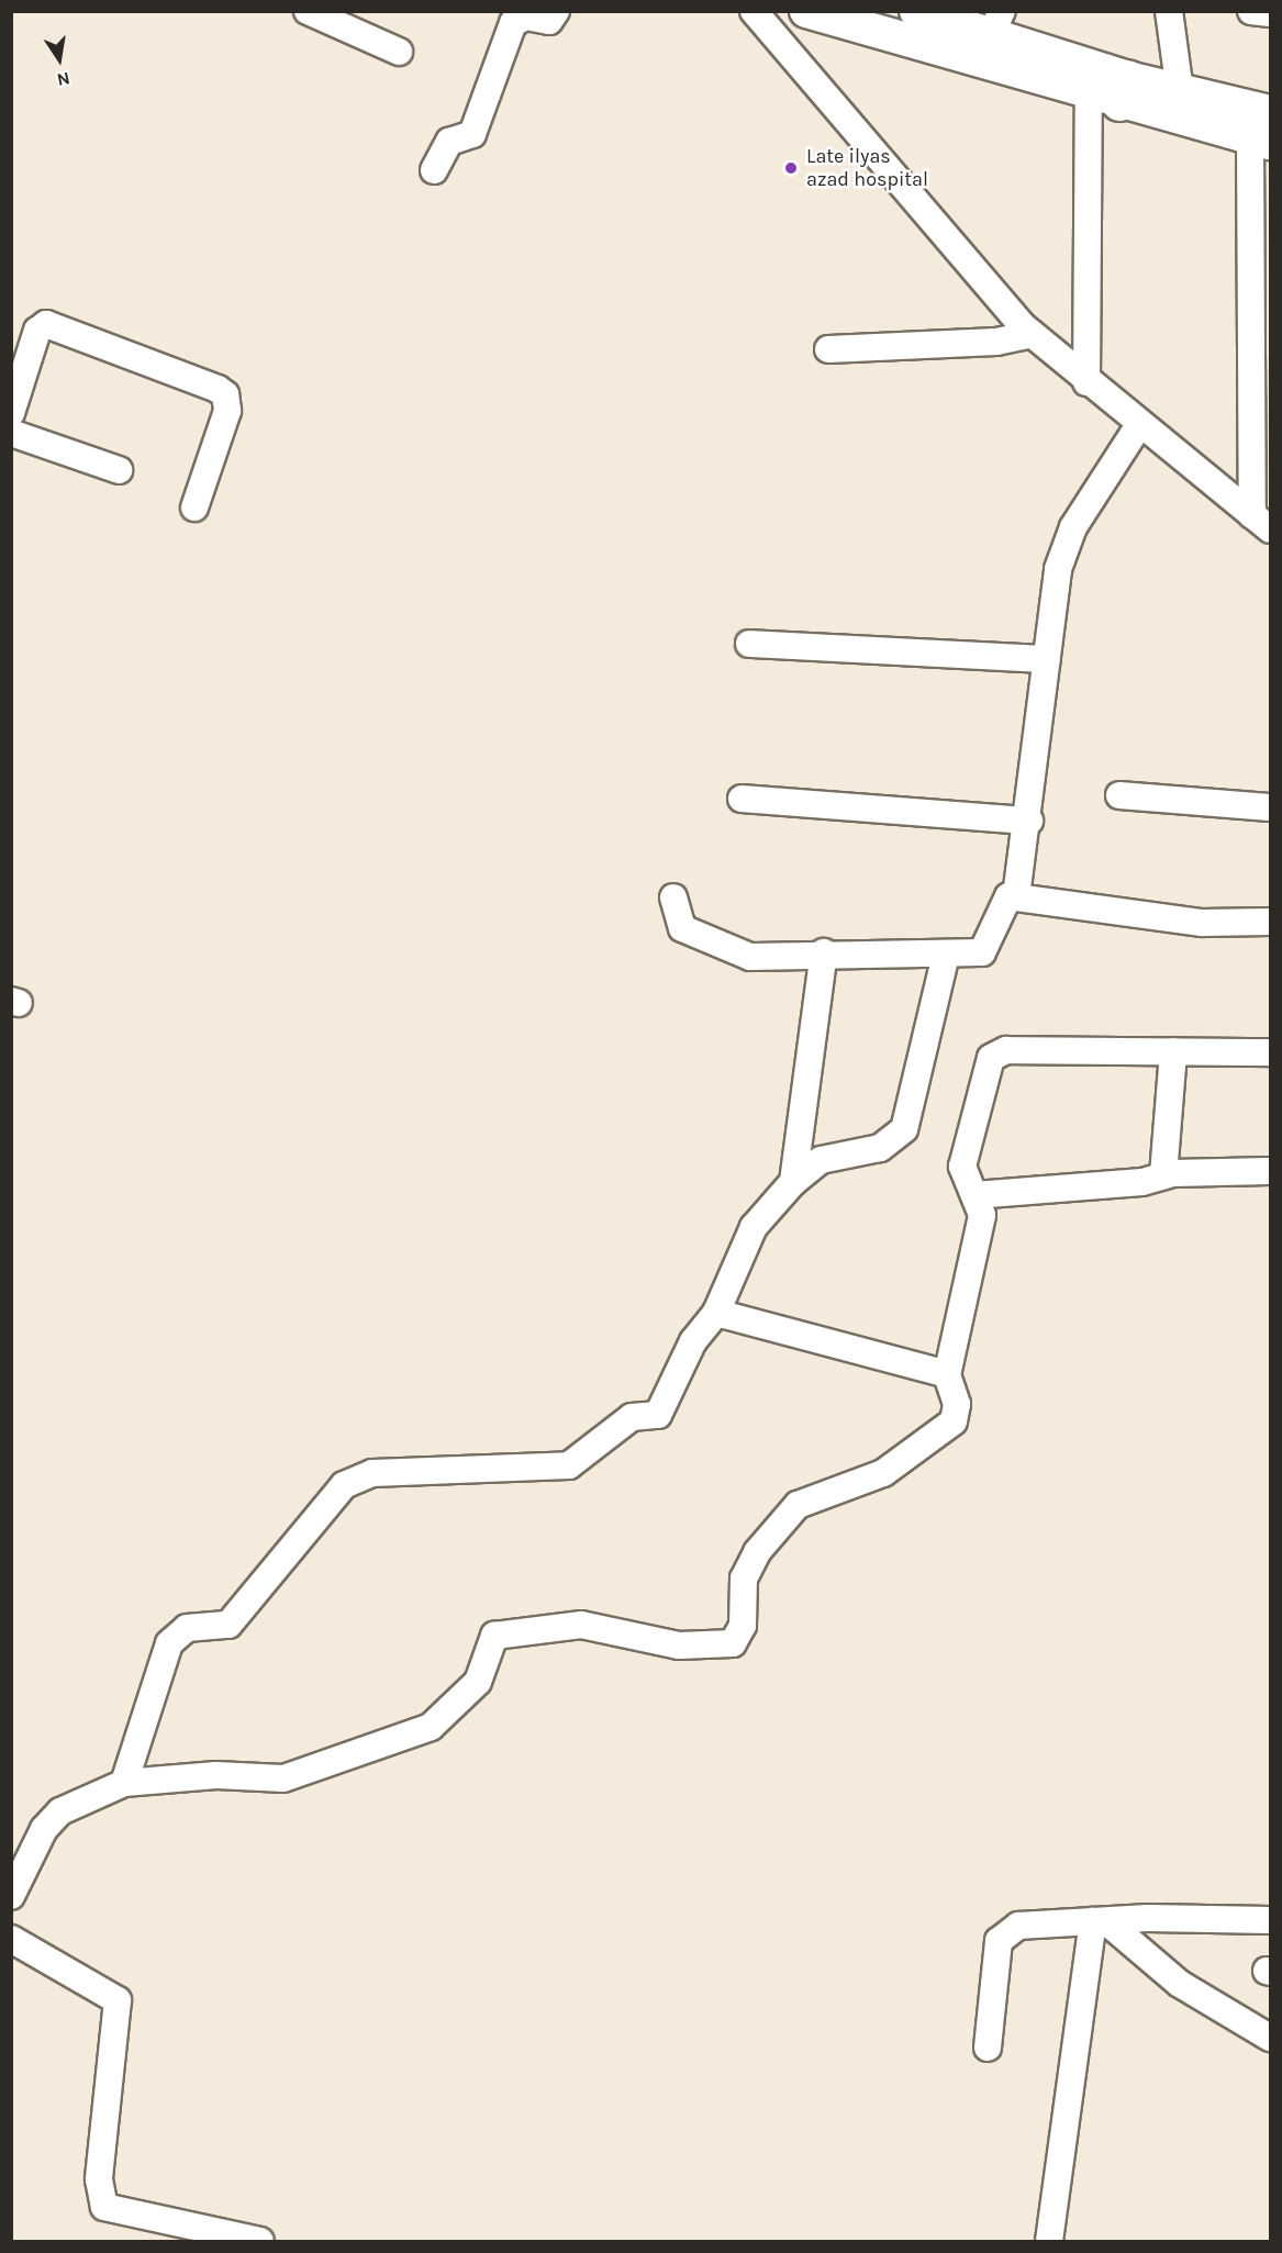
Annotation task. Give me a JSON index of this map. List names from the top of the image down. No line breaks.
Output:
{"places":["Late ilyas azad hospital"],"north":"bottom"}
